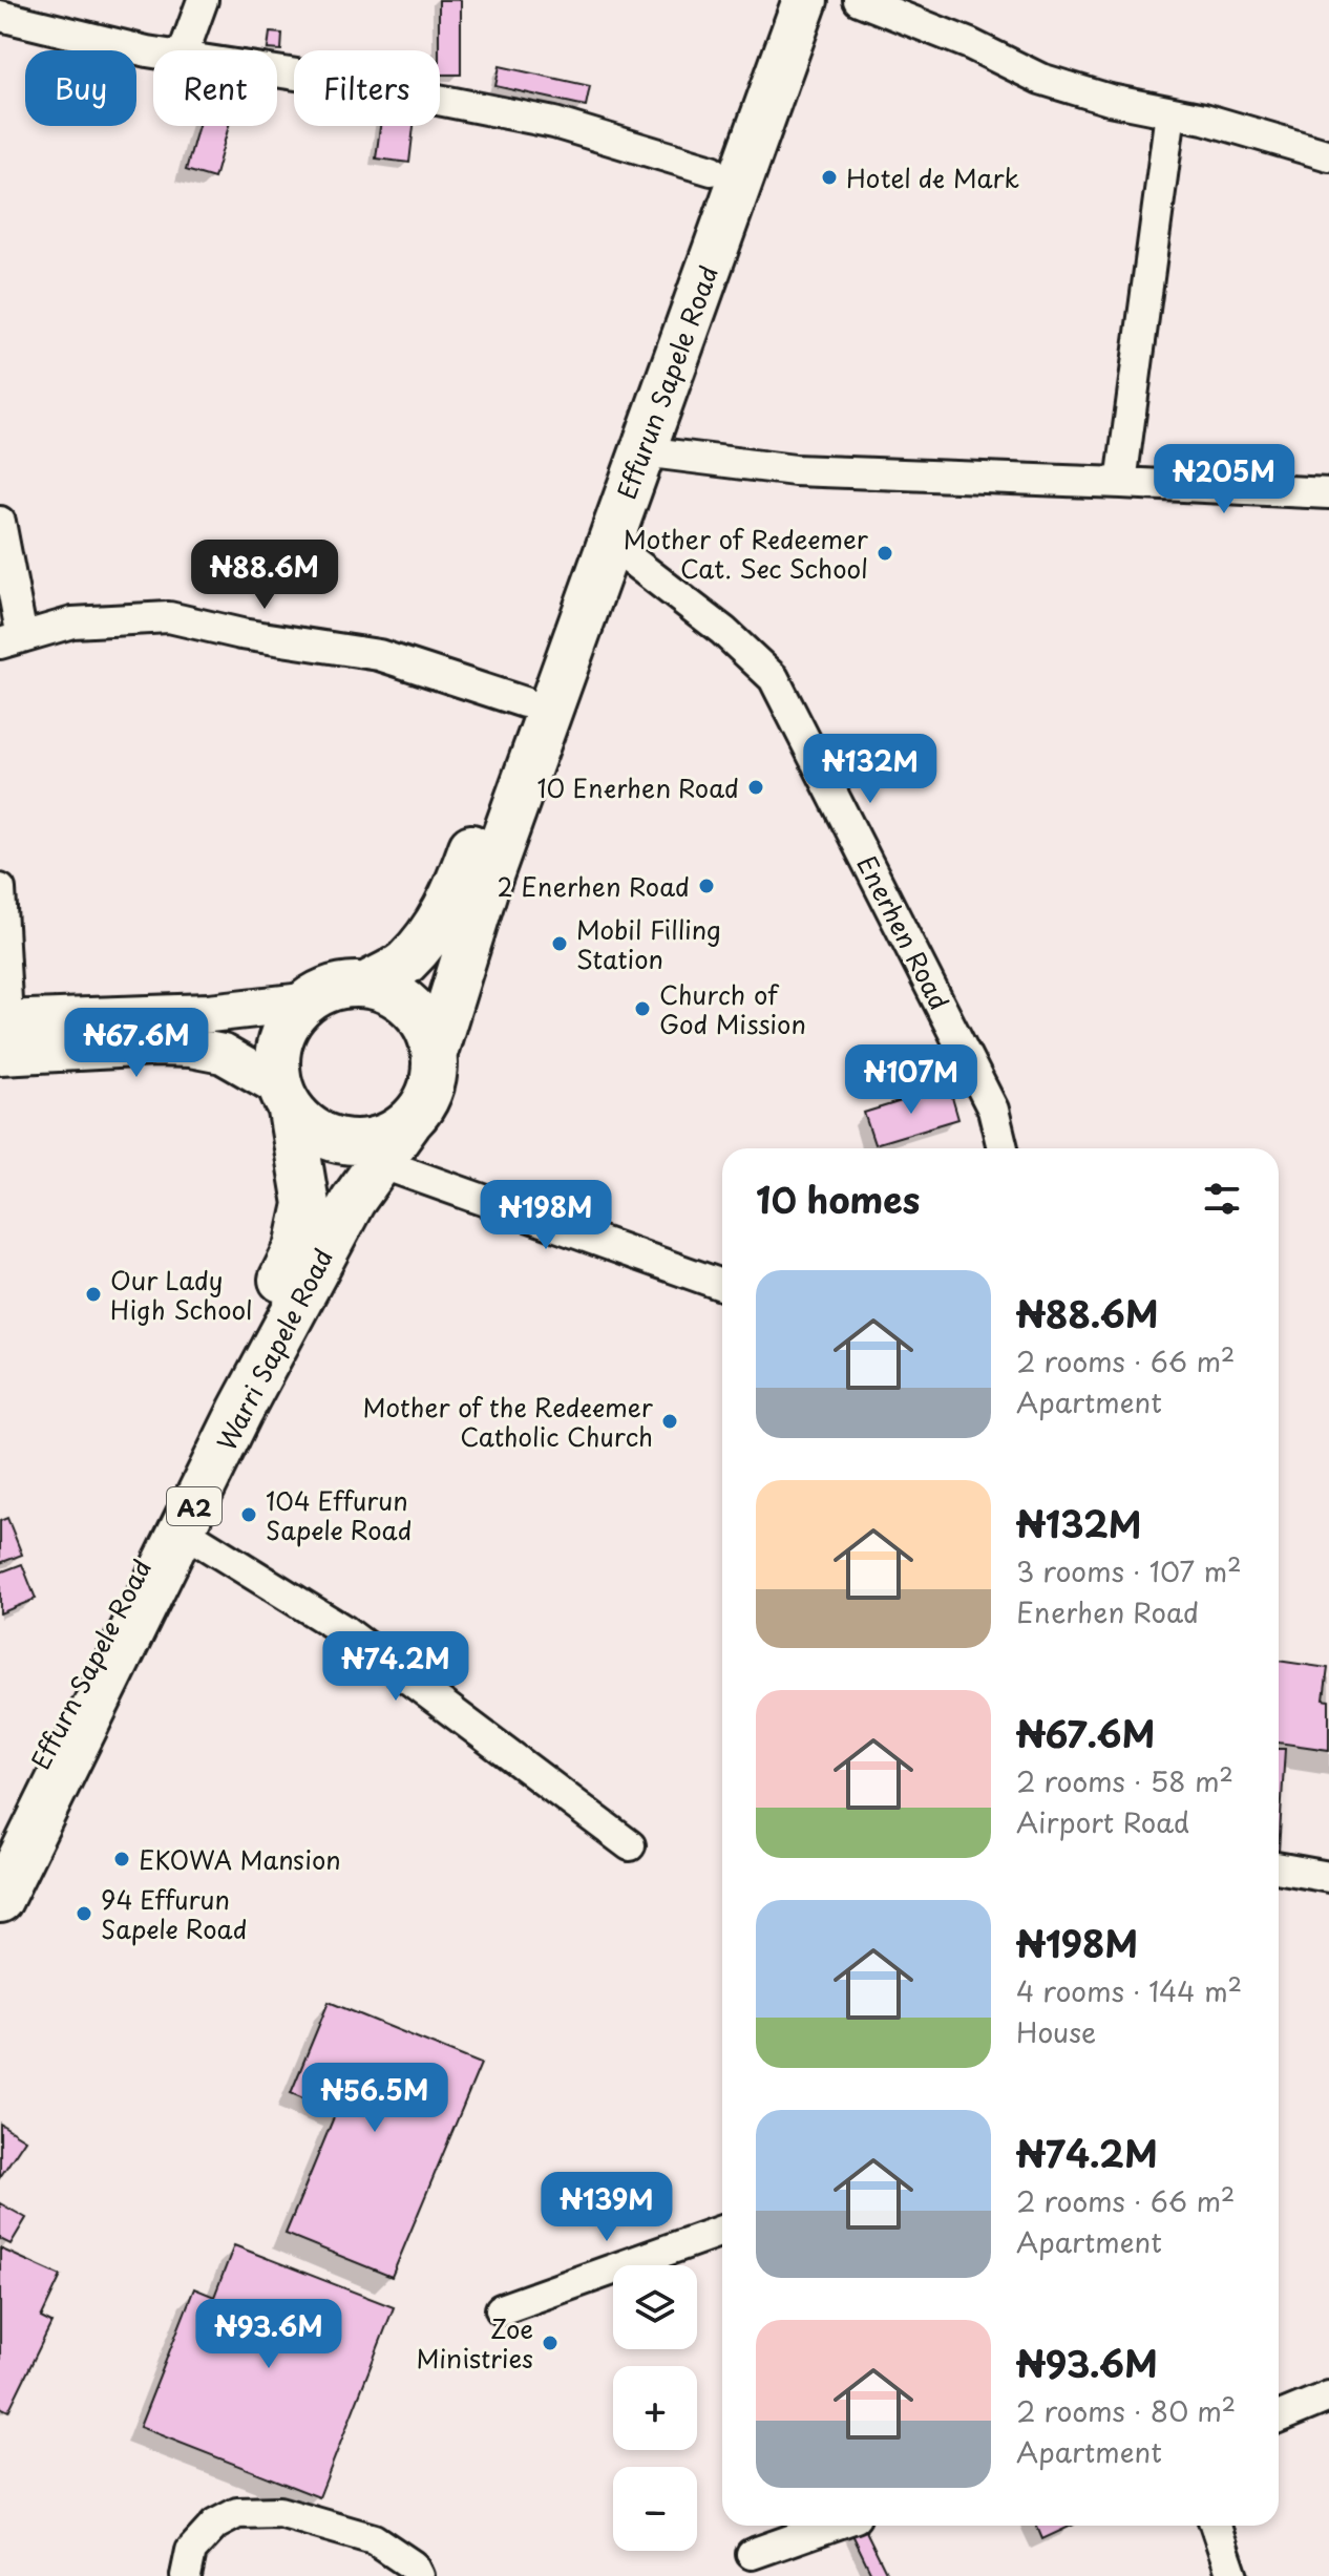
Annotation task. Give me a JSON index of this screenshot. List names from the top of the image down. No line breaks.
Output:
{"streets":{"highway":["Effurun Sapele Road","Warri Sapele Road","A2","Effurn Sapele Road"],"street":["Enerhen Road"]},"crossings":[["Effurun Sapele Road","Enerhen Road"],["Effurun Sapele Road","Warri Sapele Road"],["Effurun Sapele Road","A2"],["Effurun Sapele Road","Effurn Sapele Road"],["Warri Sapele Road","A2"],["Warri Sapele Road","Effurn Sapele Road"],["A2","Effurn Sapele Road"]],"places":["Hotel de Mark","Mother of Redeemer Cat. Sec School","10 Enerhen Road","2 Enerhen Road","Mobil Filling Station","Church of God Mission","Our Lady High School","Mother of the Redeemer Catholic Church","104 Effurun Sapele Road","EKOWA Mansion","94 Effurun Sapele Road","Zoe Ministries"],"page":{"chip":["Buy","Rent","Filters"],"price":["₦205M","₦88.6M","₦132M","₦67.6M","₦107M","₦198M","₦74.2M","₦56.5M","₦139M","₦93.6M"],"heading":"10 homes","list":[{"name":"₦88.6M","note":"2 rooms · 66 m² · Apartment"},{"name":"₦132M","note":"3 rooms · 107 m² · Enerhen Road"},{"name":"₦67.6M","note":"2 rooms · 58 m² · Airport Road"},{"name":"₦198M","note":"4 rooms · 144 m² · House"},{"name":"₦74.2M","note":"2 rooms · 66 m² · Apartment"},{"name":"₦93.6M","note":"2 rooms · 80 m² · Apartment"}],"map_buttons":["+","−"]}}
